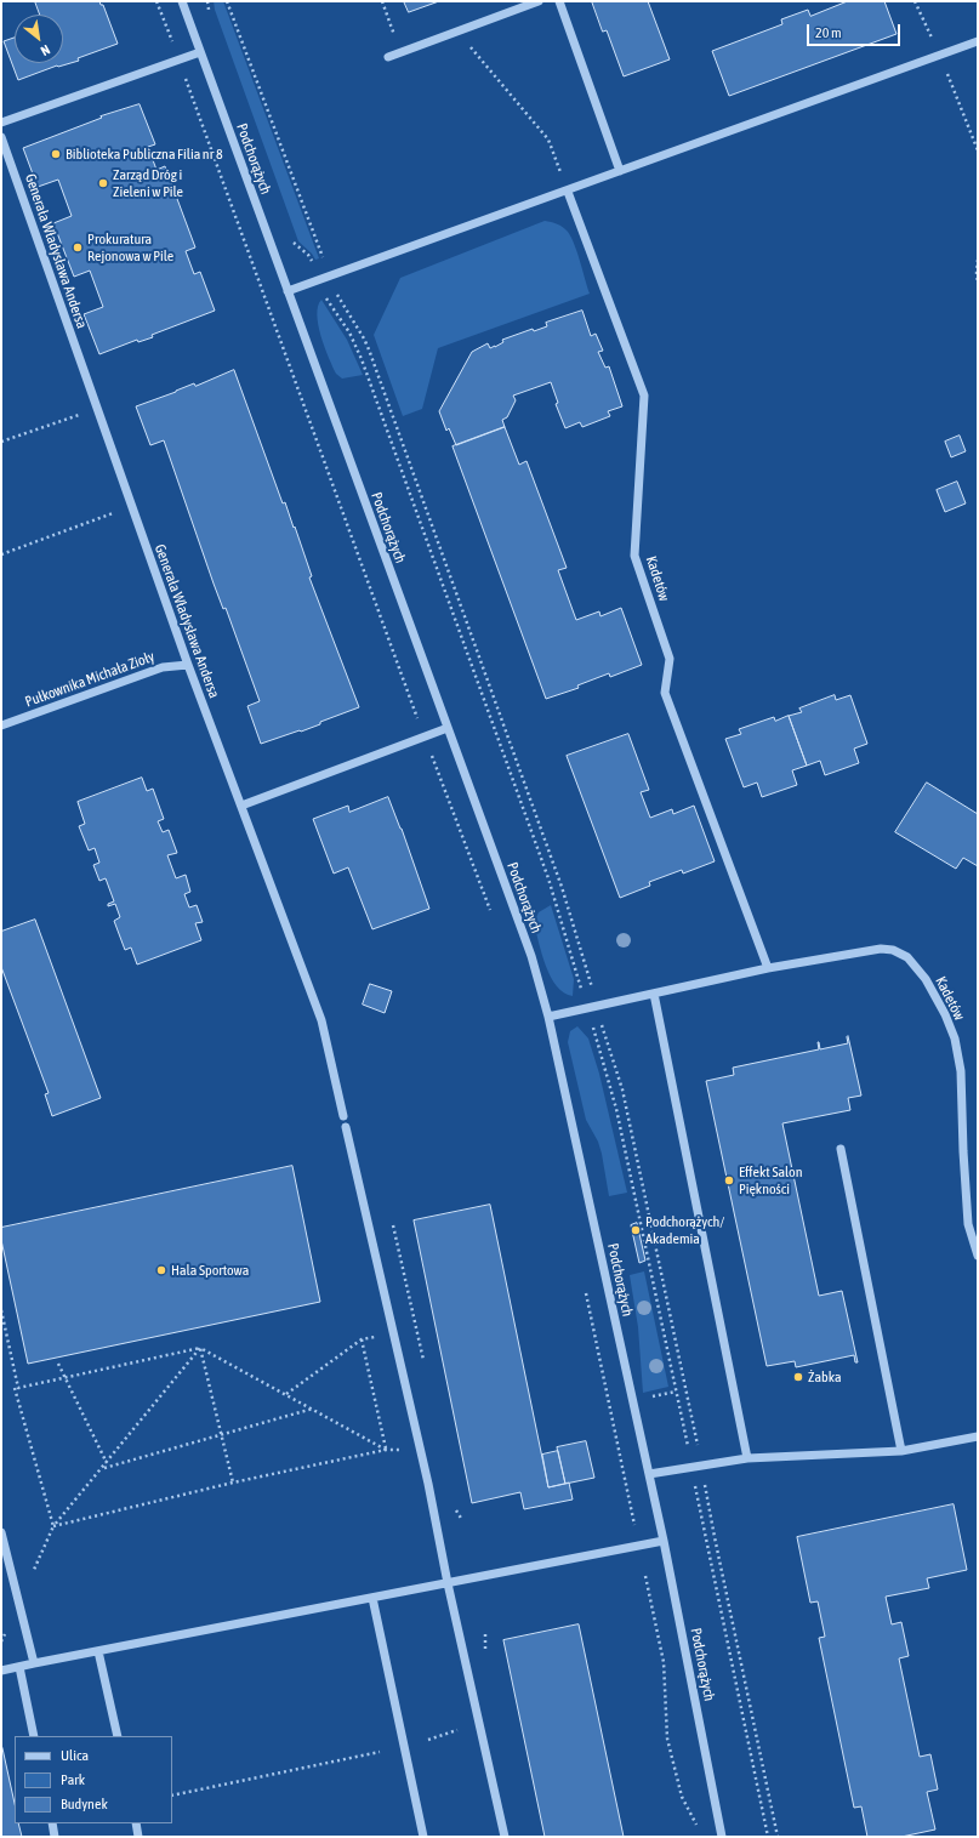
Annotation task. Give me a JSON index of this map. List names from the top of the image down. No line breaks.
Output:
{"streets":{"street":["Podchorążych","Generała Władysława Andersa","Kadetów","Pułkownika Michała Zioły"]},"crossings":[["Podchorążych","Kadetów"],["Generała Władysława Andersa","Pułkownika Michała Zioły"]],"places":["Biblioteka Publiczna Filia nr 8","Zarząd Dróg i Zieleni w Pile","Prokuratura Rejonowa w Pile","Effekt Salon Piękności","Podchorążych/ Akademia","Hala Sportowa","Żabka"],"legend":["Ulica","Park","Budynek"],"scale_bar":"20 m","north":"bottom right"}
